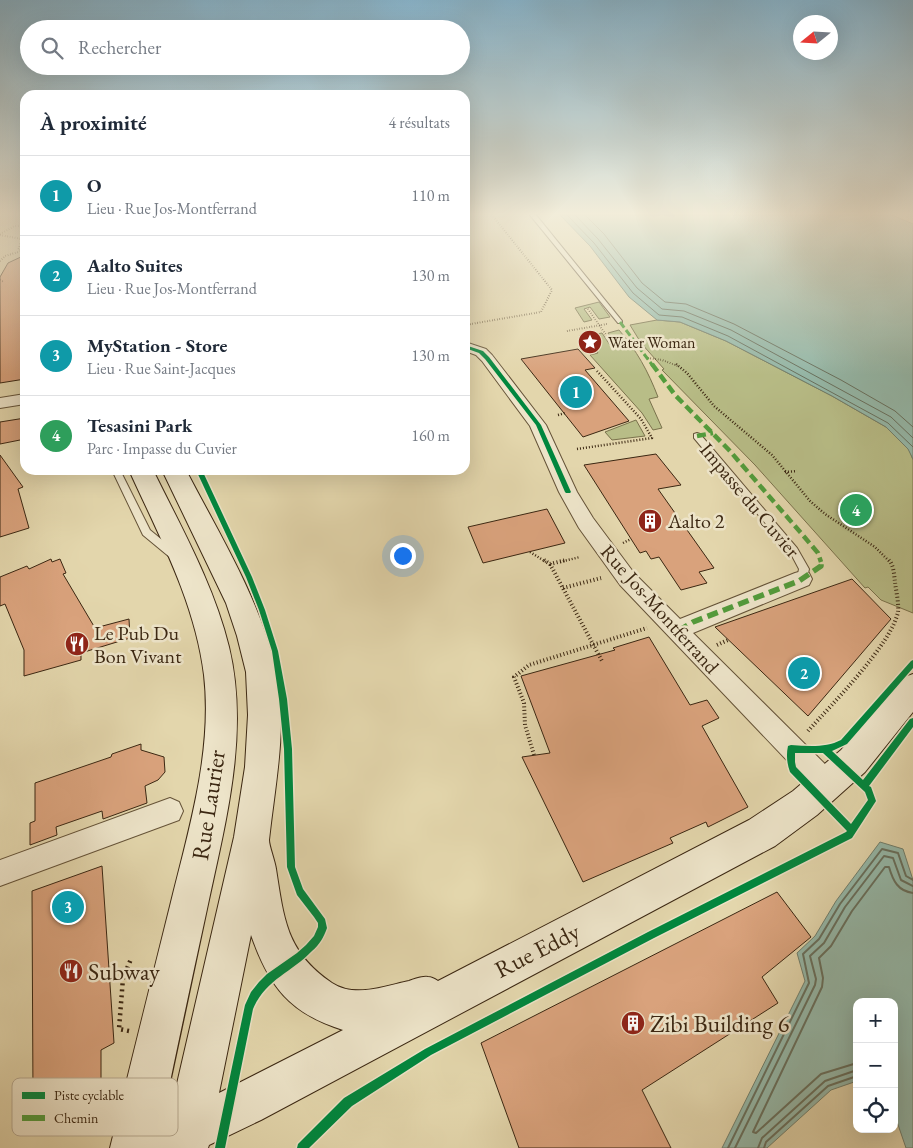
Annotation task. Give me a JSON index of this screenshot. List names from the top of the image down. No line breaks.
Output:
{"streets":{"main road":["Rue Laurier","Rue Eddy"],"street":["Impasse du Cuvier","Rue Jos-Montferrand"]},"crossings":[["Impasse du Cuvier","Rue Jos-Montferrand"],["Rue Jos-Montferrand","Rue Eddy"]],"places":{"place":["Water Woman"],"building":["Aalto 2","Zibi Building 6"],"restaurant":["Le Pub Du Bon Vivant","Subway"]},"legend":["Piste cyclable","Chemin"],"north":"left","page":{"search":"Rechercher","heading":["À proximité","4 résultats"],"list":[{"mark":"1","name":"O","note":"Lieu · Rue Jos-Montferrand","value":"110 m"},{"mark":"2","name":"Aalto Suites","note":"Lieu · Rue Jos-Montferrand","value":"130 m"},{"mark":"3","name":"MyStation - Store","note":"Lieu · Rue Saint-Jacques","value":"130 m"},{"mark":"4","name":"Tesasini Park","note":"Parc · Impasse du Cuvier","value":"160 m"}],"pins":["1","4","2","3"],"map_buttons":["+","−"]}}
